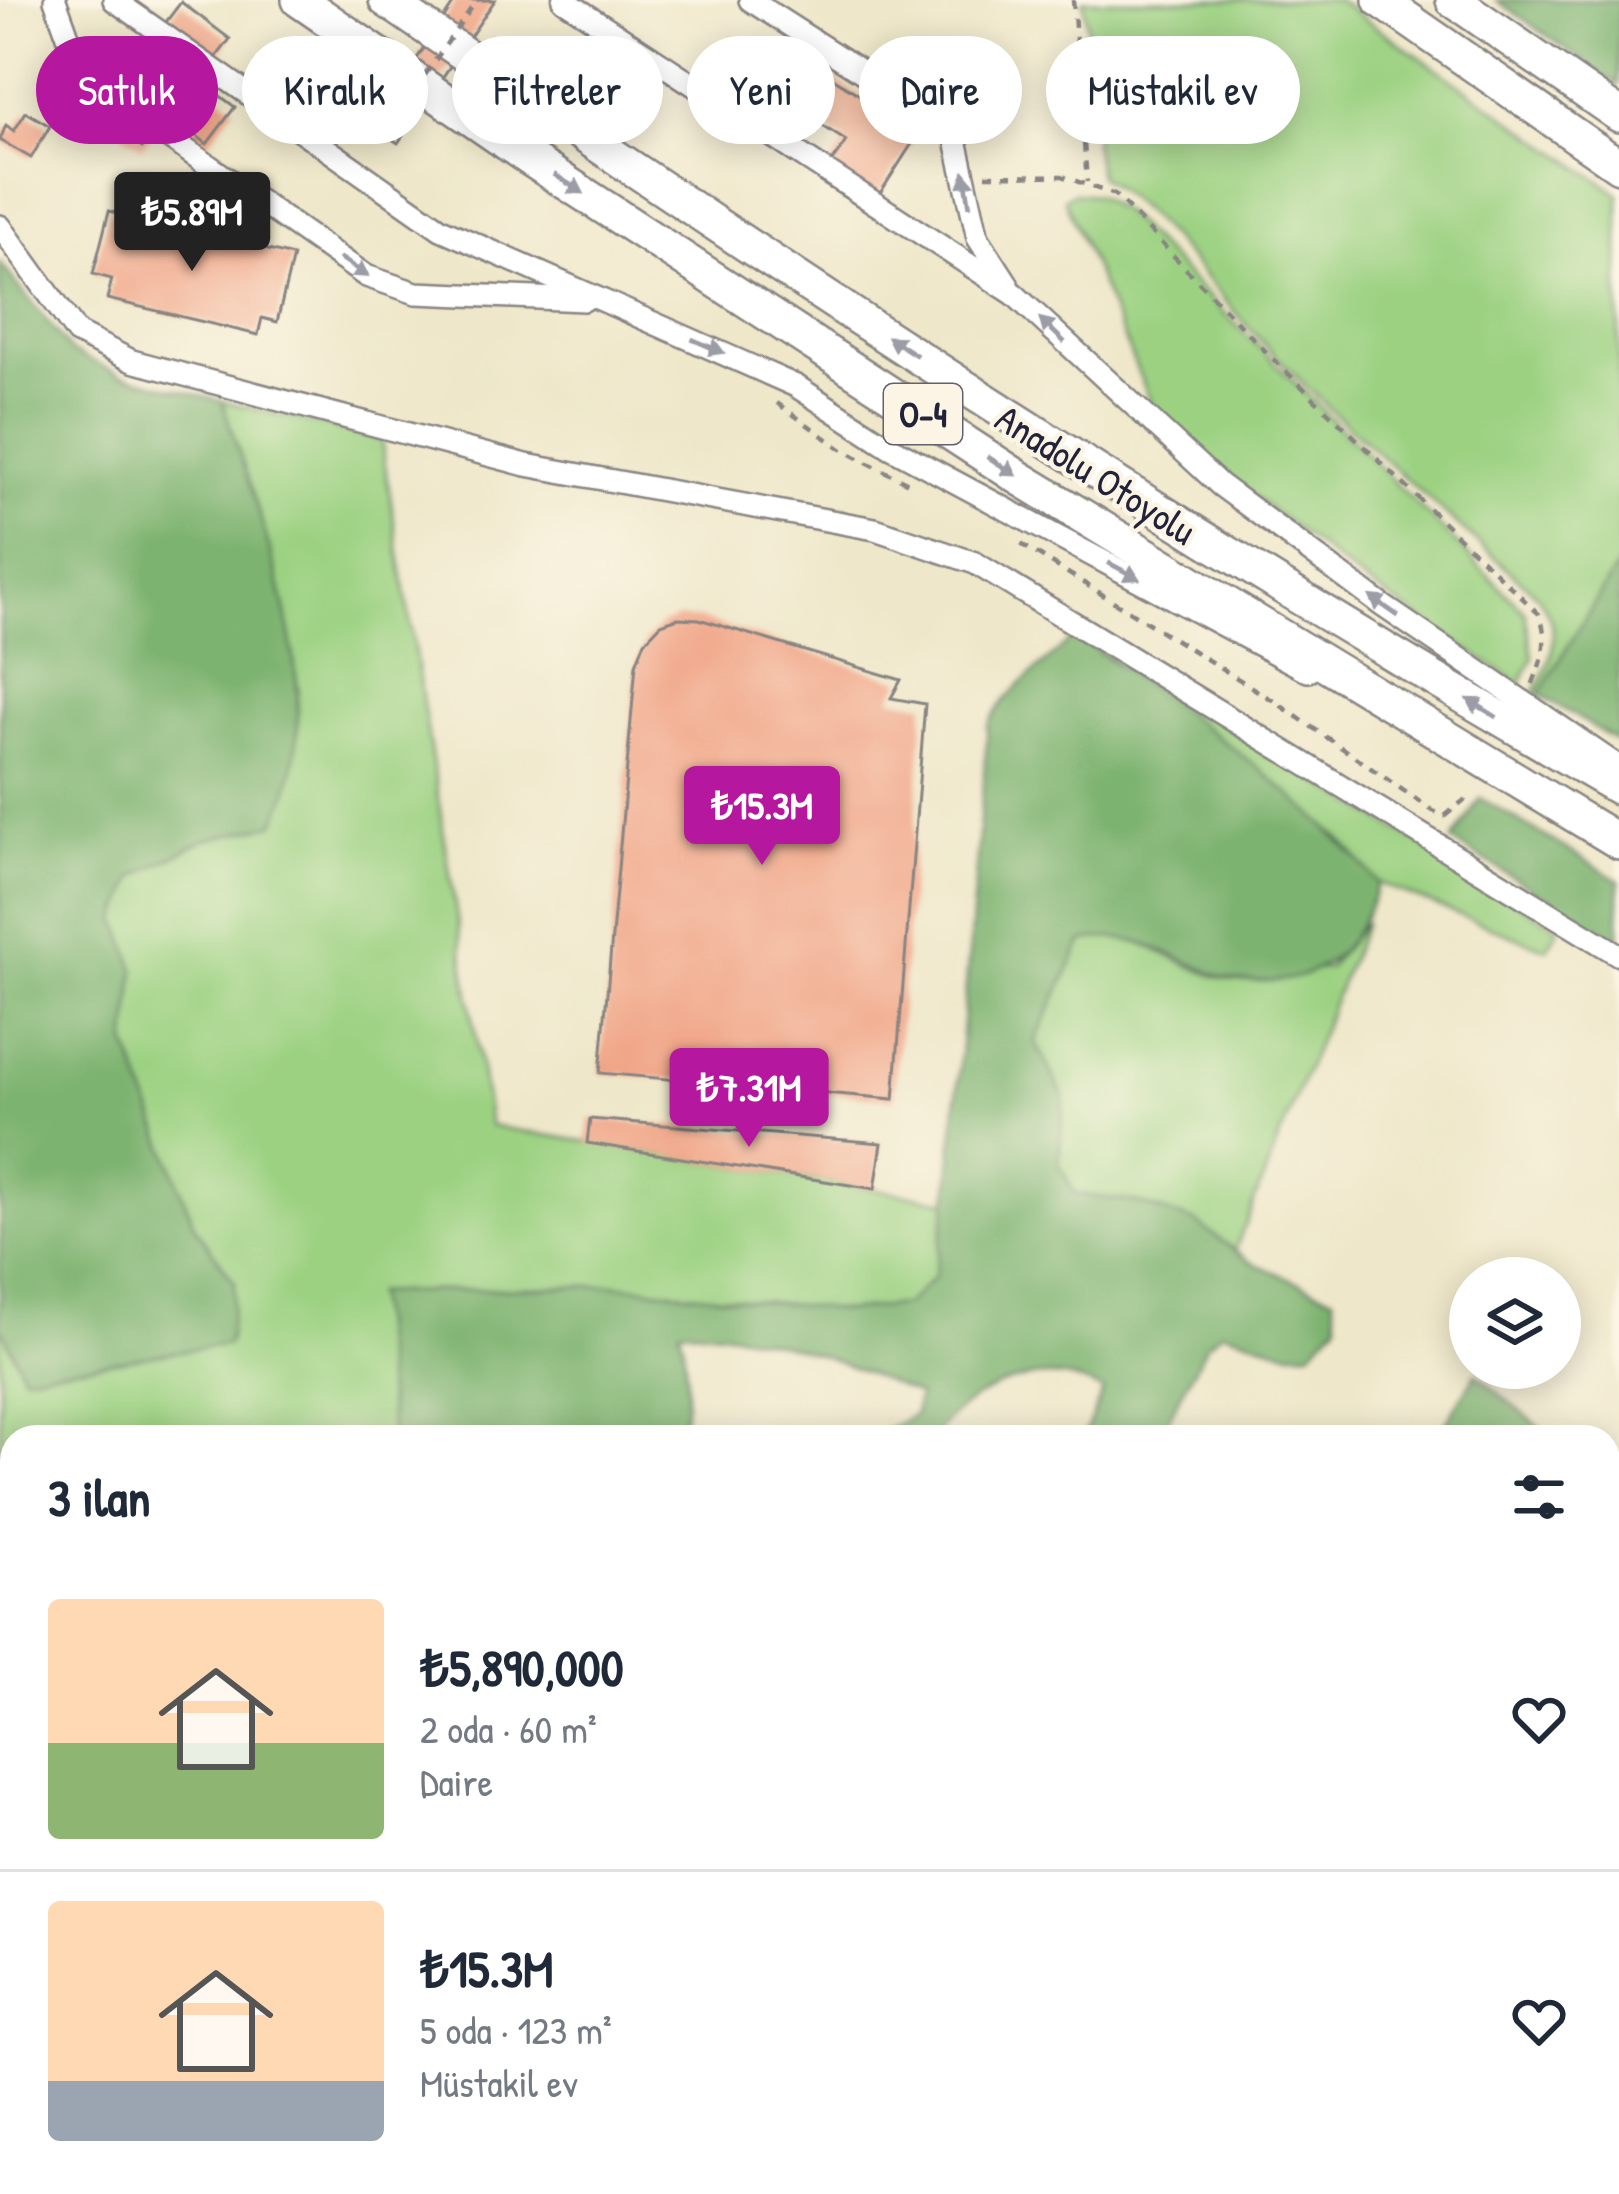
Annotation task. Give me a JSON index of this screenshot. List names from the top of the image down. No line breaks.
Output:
{"streets":{"highway":["O-4","Anadolu Otoyolu"]},"page":{"chip":["Satılık","Kiralık","Filtreler","Yeni","Daire","Müstakil ev"],"price":["₺5.89M","₺15.3M","₺7.31M"],"heading":"3 ilan","list":[{"name":"₺5,890,000","note":"2 oda · 60 m² · Daire"},{"name":"₺15.3M","note":"5 oda · 123 m² · Müstakil ev"}]}}
